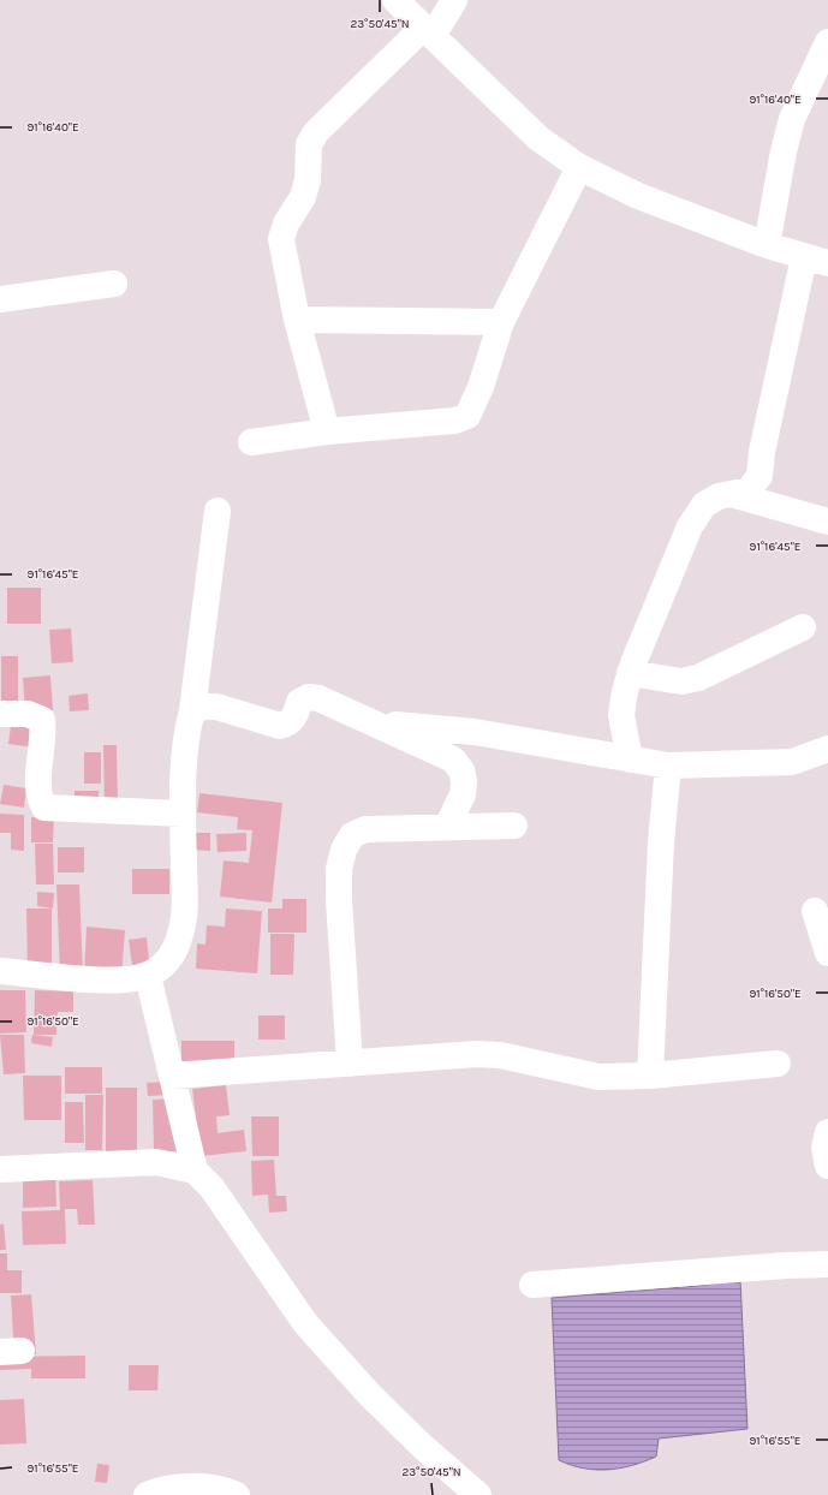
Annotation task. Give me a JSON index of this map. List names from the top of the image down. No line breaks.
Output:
{"coordinates":["23°50'45\"N","91°16'40\"E","91°16'45\"E","91°16'50\"E","91°16'55\"E"]}
